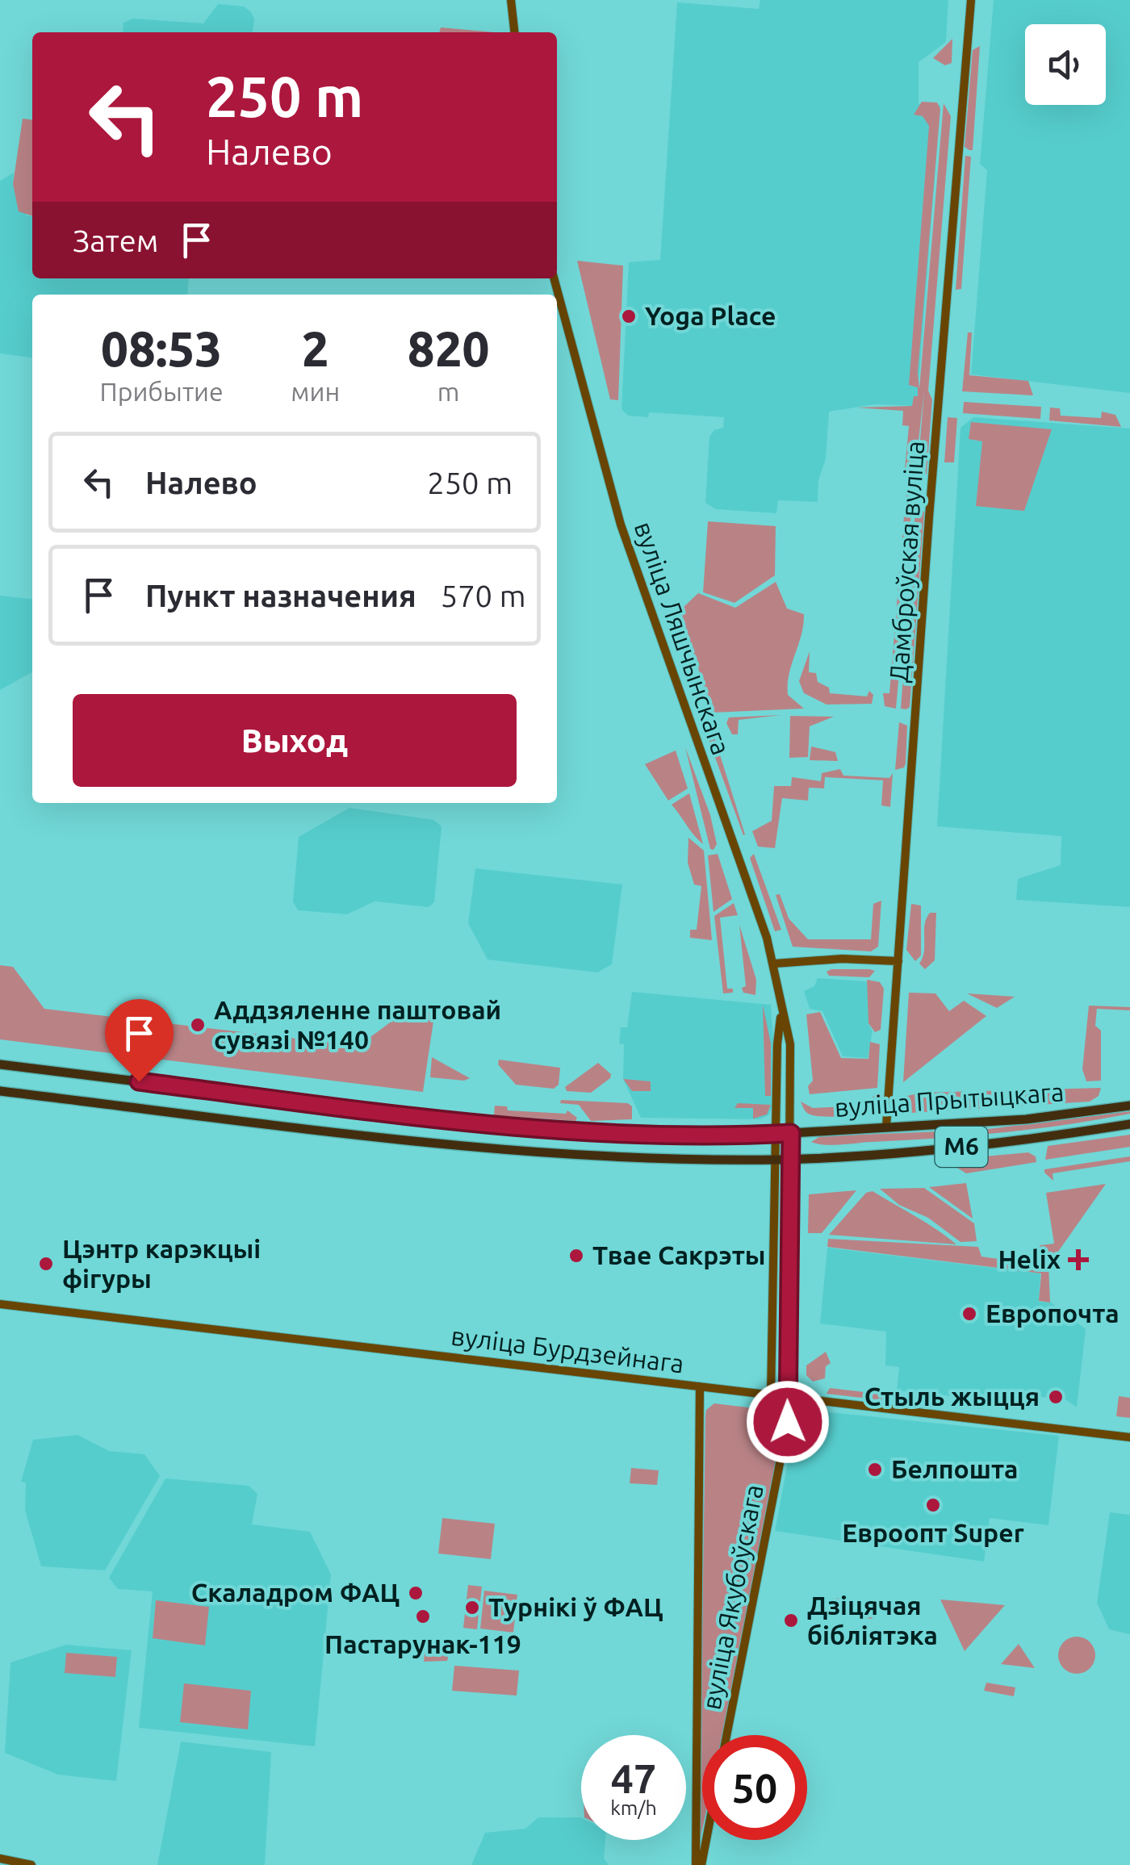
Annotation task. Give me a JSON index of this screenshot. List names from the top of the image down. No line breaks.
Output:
{"streets":{"main road":["Дамброўская вуліца","вуліца Ляшчынскага","вуліца Прытыцкага","М6","вуліца Бурдзейнага","вуліца Якубоўскага"]},"crossings":[["Дамброўская вуліца","вуліца Прытыцкага"],["вуліца Ляшчынскага","вуліца Прытыцкага"],["вуліца Ляшчынскага","вуліца Якубоўскага"],["вуліца Прытыцкага","вуліца Якубоўскага"],["вуліца Бурдзейнага","вуліца Якубоўскага"]],"places":{"other":["Yoga Place","Аддзяленне паштовай сувязі №140","Твае Сакрэты","Цэнтр карэкцыі фігуры","Европочта","Стыль жыцця","Белпошта","Евроопт Super","Скаладром ФАЦ","Турнікі ў ФАЦ","Пастарунак-119","Дзіцячая бібліятэка"],"health":["Helix"]},"page":{"turn":["250 m","Налево"],"then":"Затем","eta":["08:53","Прибытие","2","мин","820","m"],"list":[{"name":"Налево","value":"250 m"},{"name":"Пункт назначения","value":"570 m"}],"buttons":"Выход","speed":"47 km/h","limit":"50"}}
